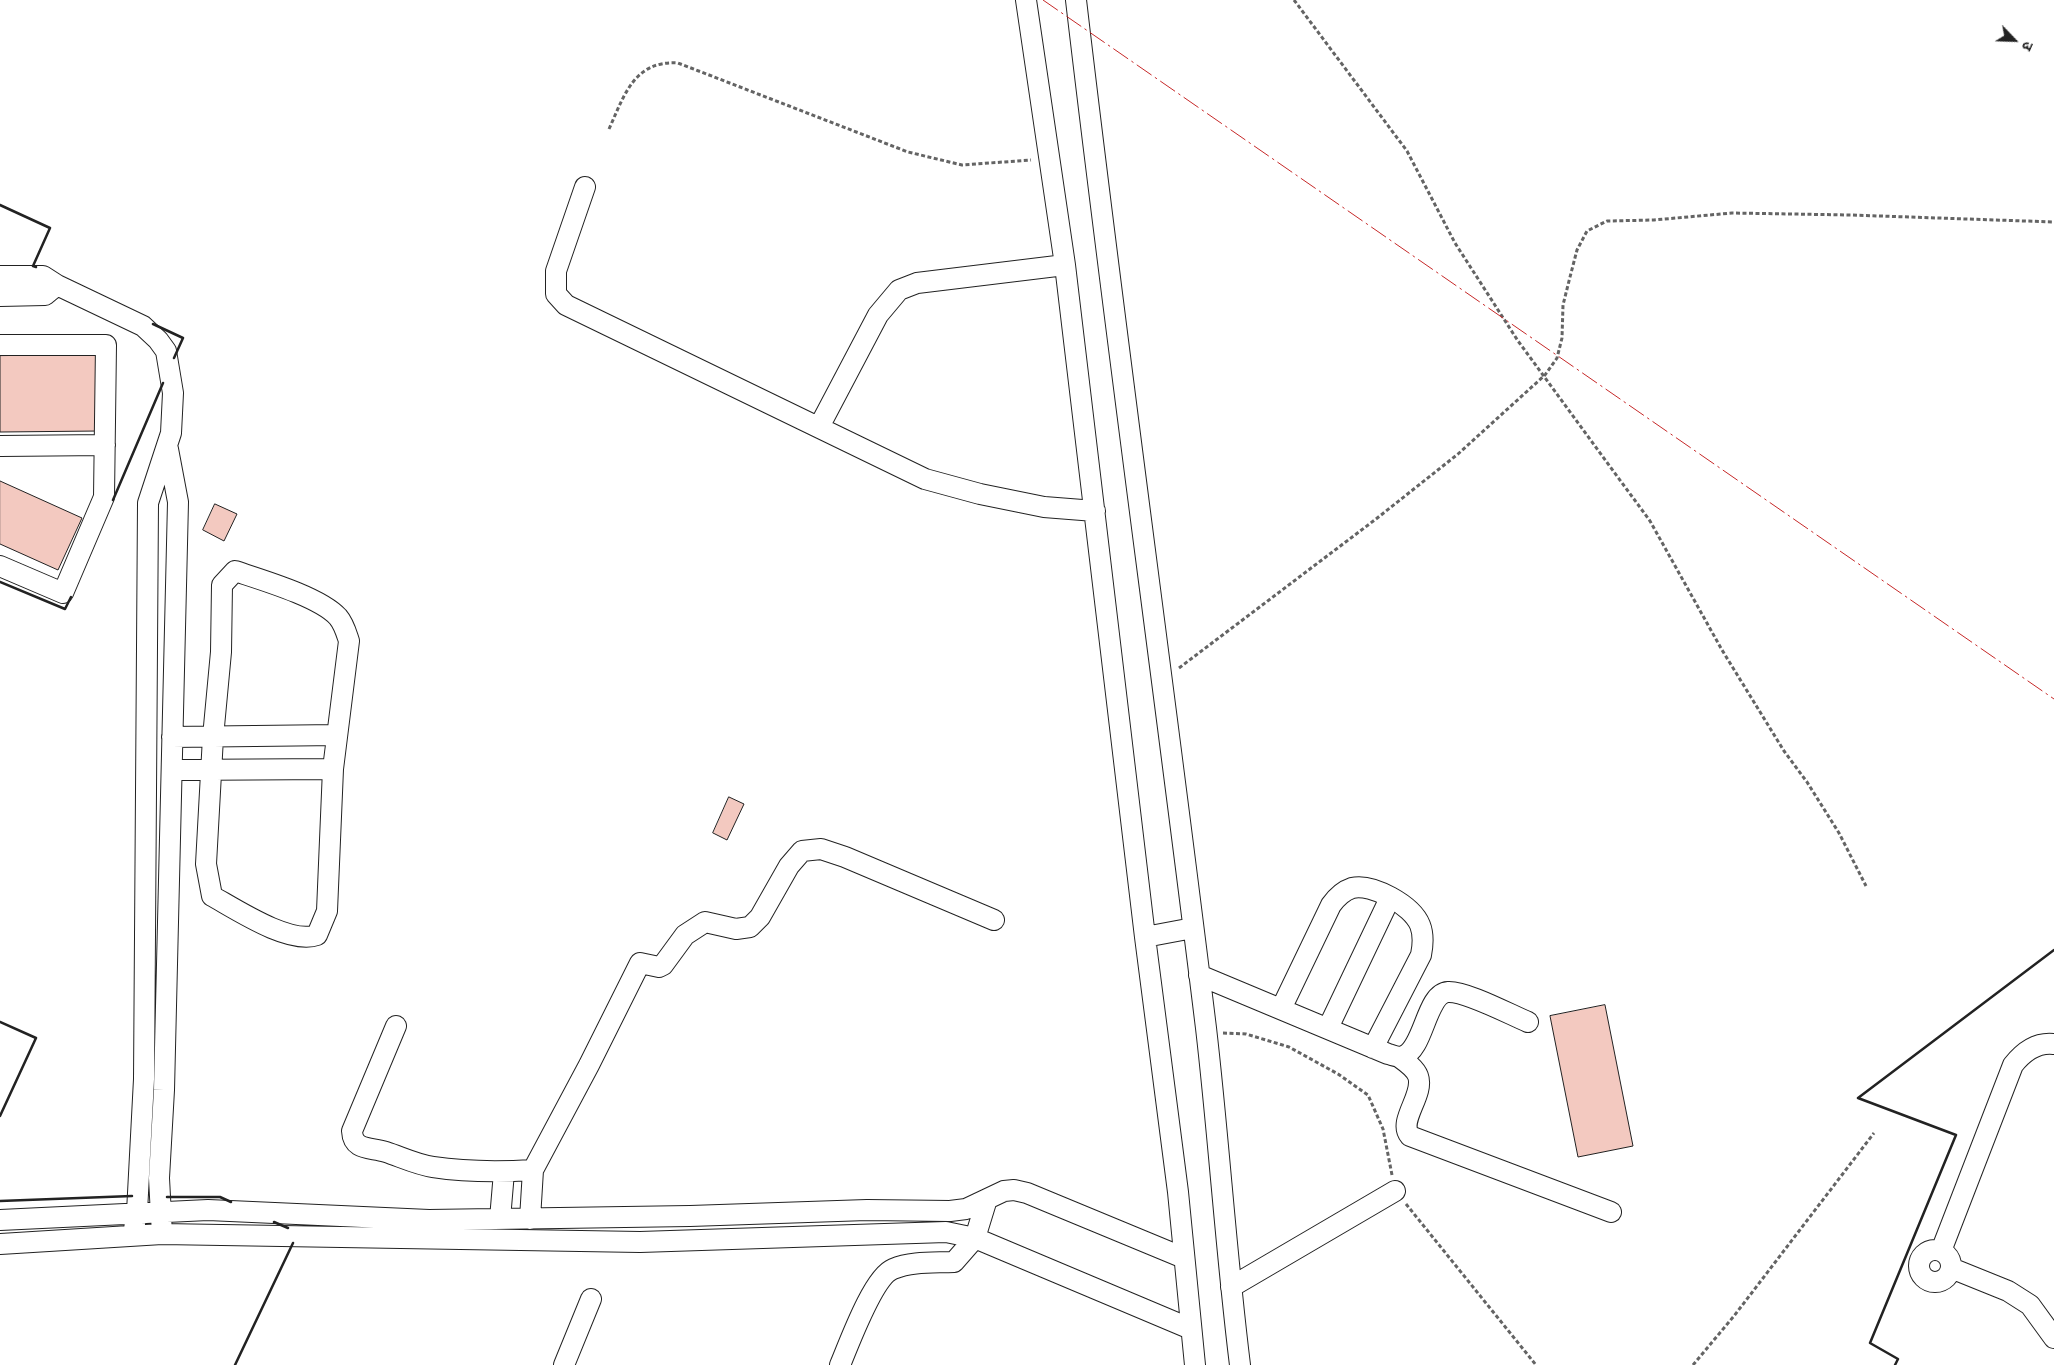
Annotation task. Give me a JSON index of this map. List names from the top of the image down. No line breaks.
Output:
{"north":"bottom right"}
